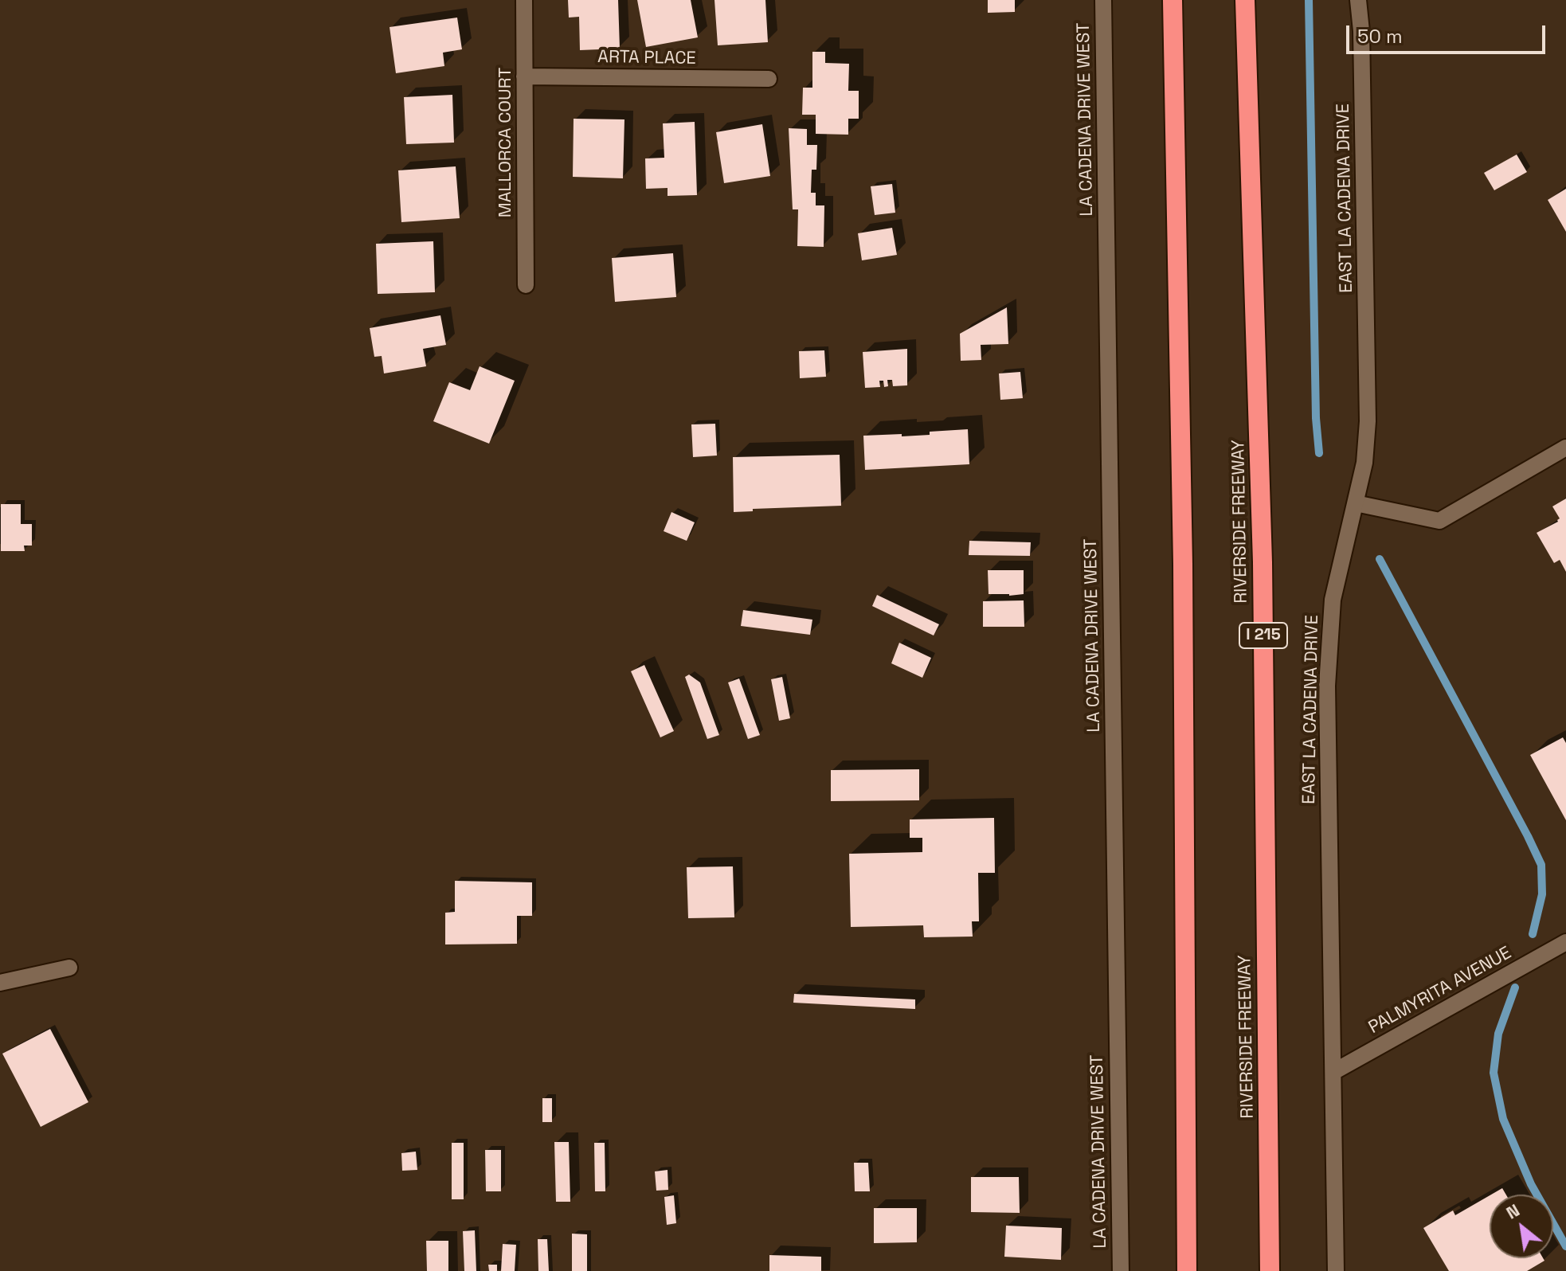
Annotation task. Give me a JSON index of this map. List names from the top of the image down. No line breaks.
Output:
{"streets":{"highway":["RIVERSIDE FREEWAY","I 215"],"main road":["ARTA PLACE","LA CADENA DRIVE WEST","MALLORCA COURT","EAST LA CADENA DRIVE","PALMYRITA AVENUE"]},"crossings":[["ARTA PLACE","MALLORCA COURT"],["EAST LA CADENA DRIVE","PALMYRITA AVENUE"]],"scale_bar":"50 m","north":"top left"}
